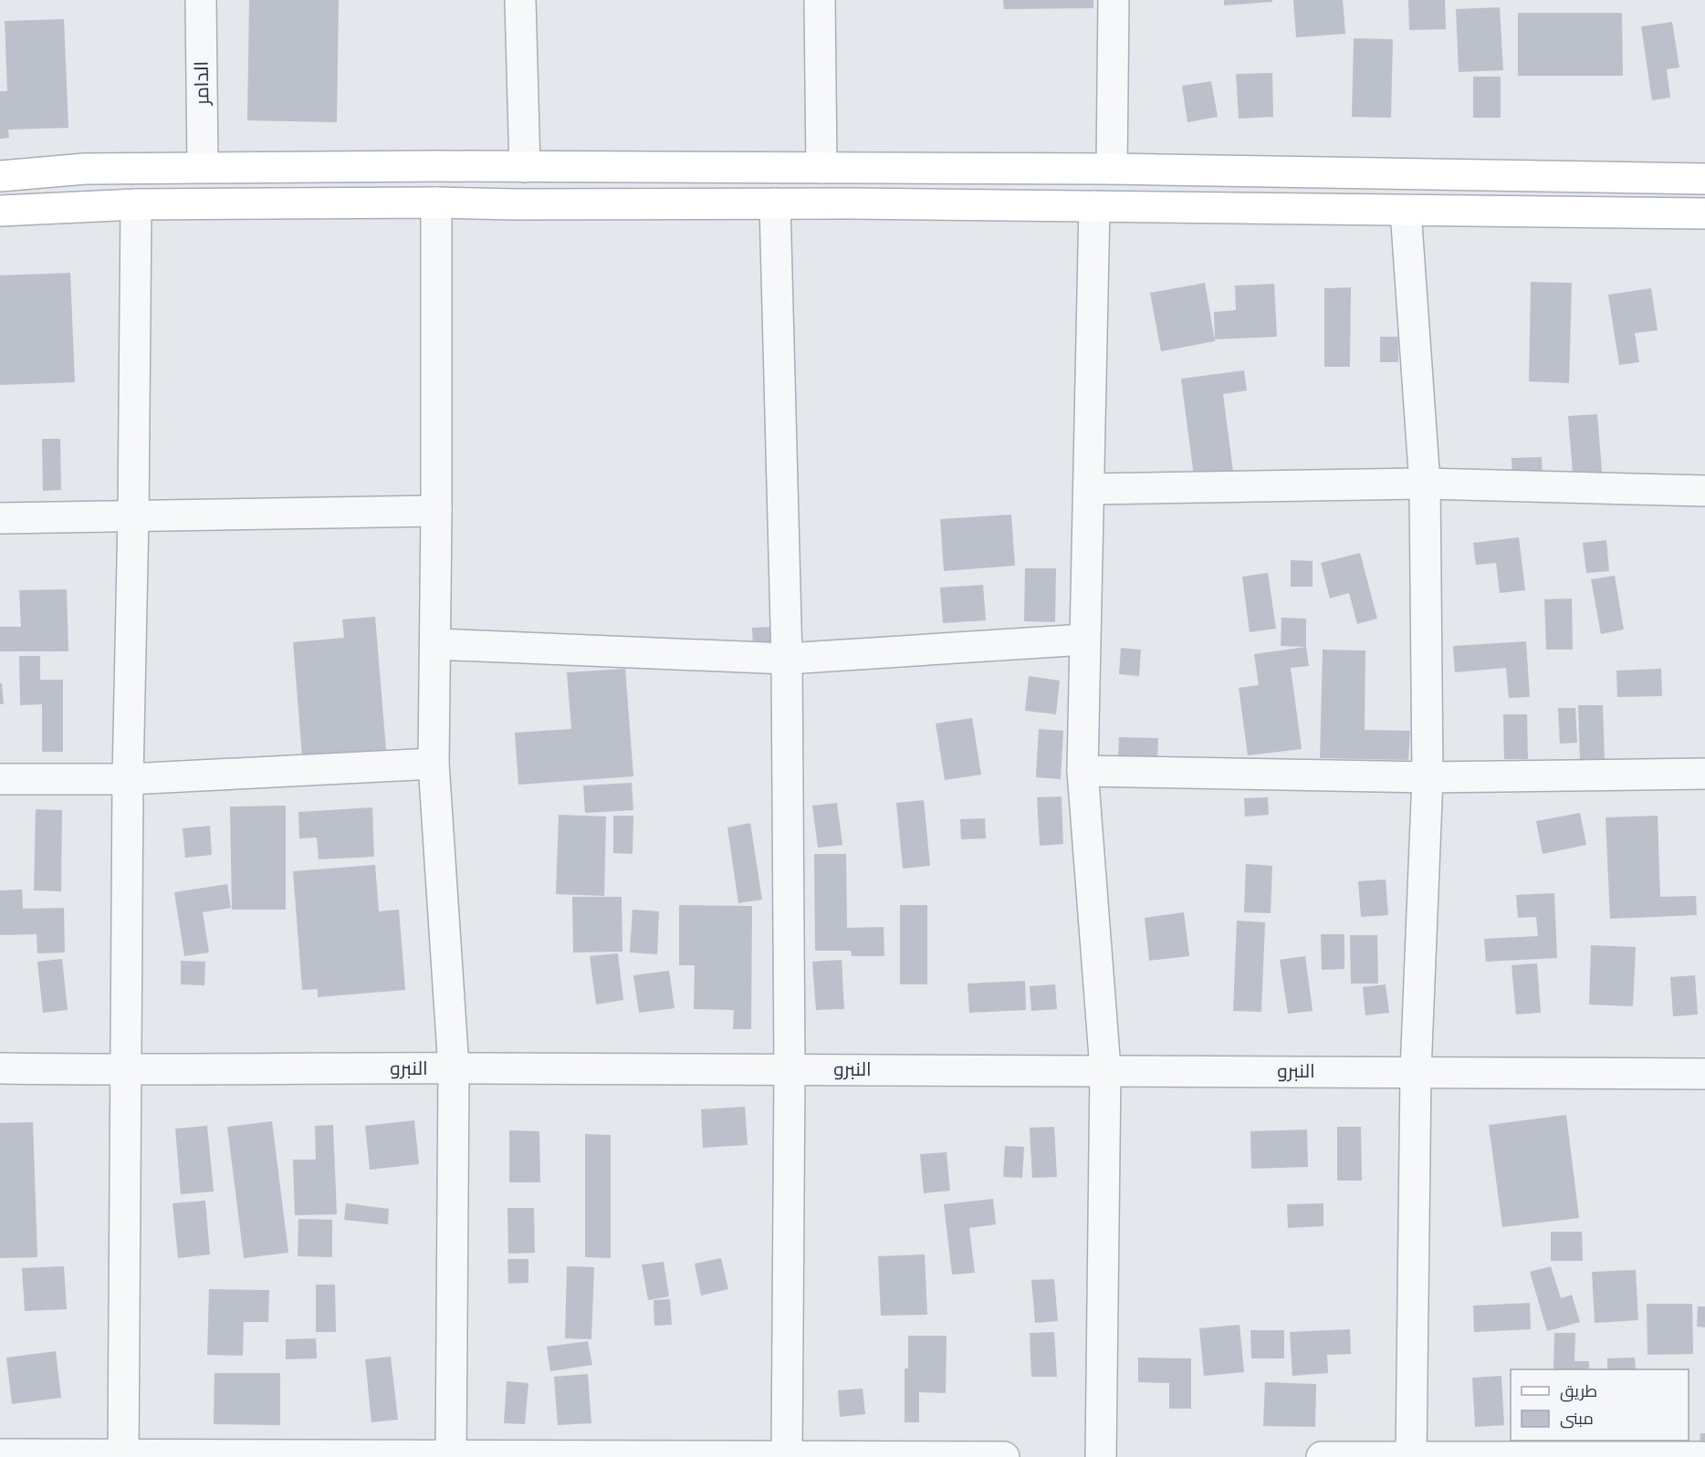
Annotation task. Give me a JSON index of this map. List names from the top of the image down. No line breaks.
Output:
{"streets":{"street":["الدامر","النبرو"]},"legend":["طريق","مبنى"]}
